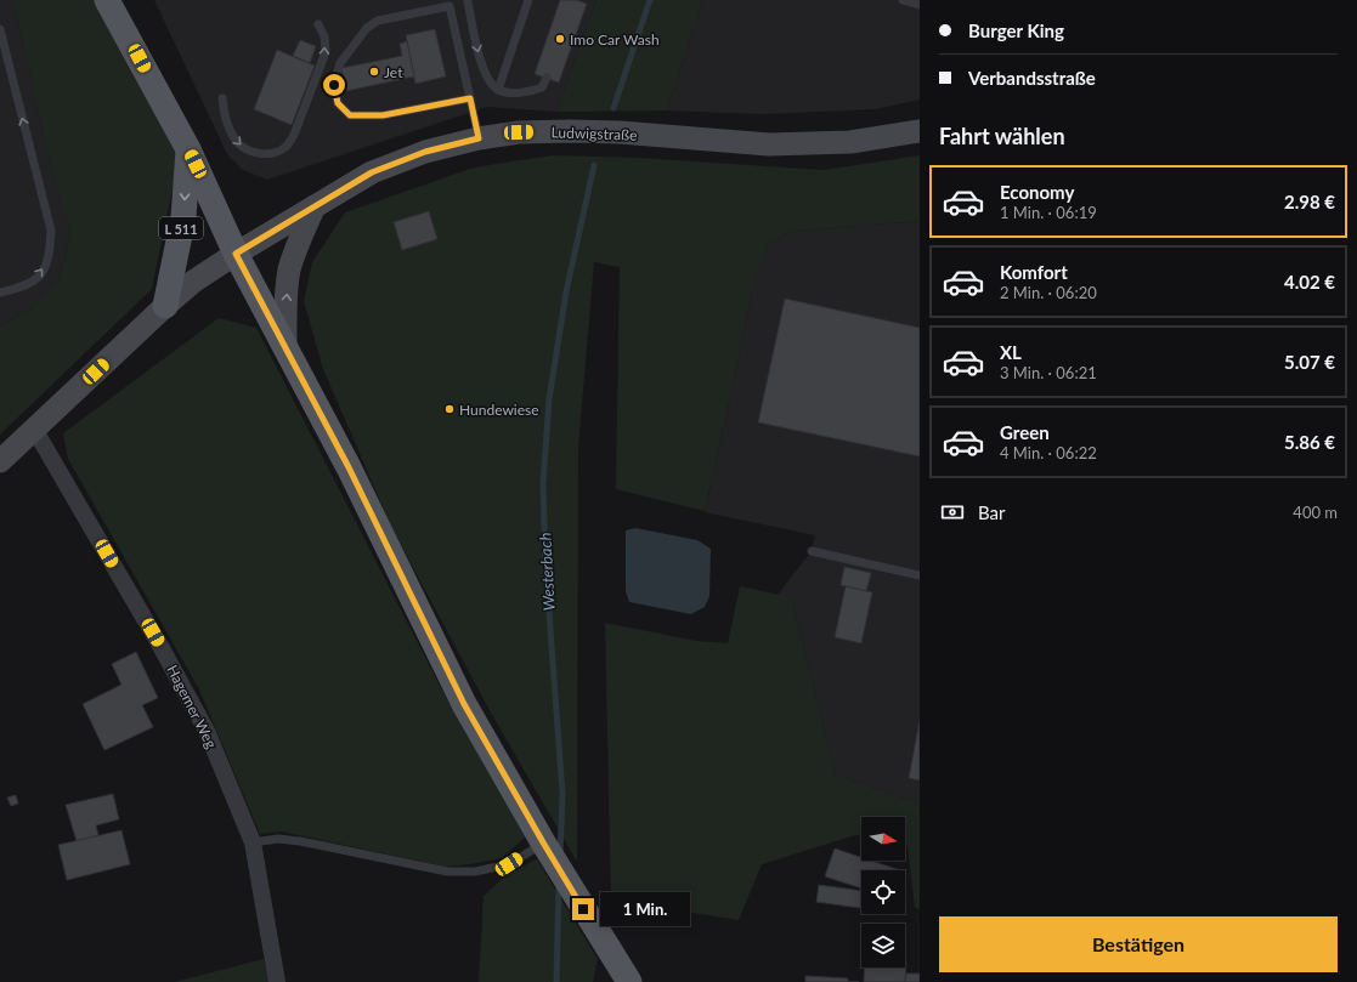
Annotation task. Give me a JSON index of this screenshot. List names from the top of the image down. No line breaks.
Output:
{"streets":{"main road":["Ludwigstraße","L 511"],"street":["Hagemer Weg"]},"crossings":[["Ludwigstraße","L 511"],["Ludwigstraße","Hagemer Weg"]],"water":["Westerbach"],"places":["Imo Car Wash","Jet","Hundewiese"],"north":"right","page":{"banner":["Burger King","Verbandsstraße"],"heading":"Fahrt wählen","list":[{"name":"Economy","note":"1 Min. · 06:19","value":"2.98 €"},{"name":"Komfort","note":"2 Min. · 06:20","value":"4.02 €"},{"name":"XL","note":"3 Min. · 06:21","value":"5.07 €"},{"name":"Green","note":"4 Min. · 06:22","value":"5.86 €"}],"pay":["Bar","400 m"],"bubble":"1 Min.","buttons":"Bestätigen"}}
